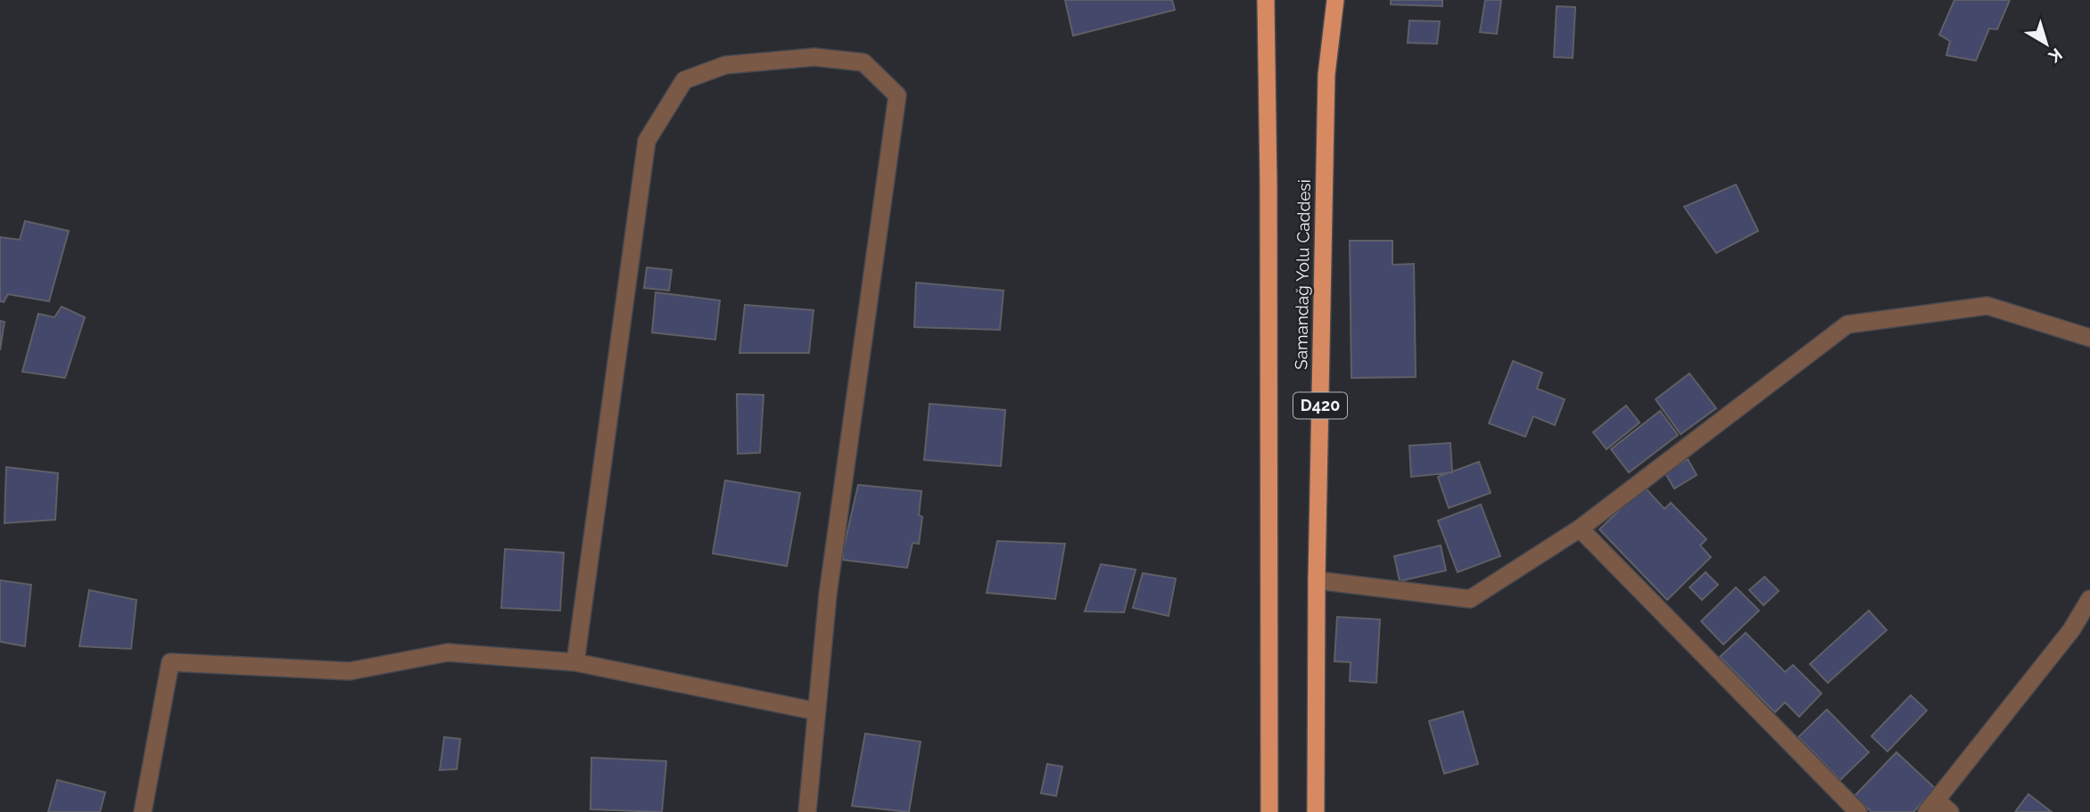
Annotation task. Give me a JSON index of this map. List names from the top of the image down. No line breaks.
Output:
{"streets":{"highway":["Samandağ Yolu Caddesi","D420"]},"north":"bottom right"}
